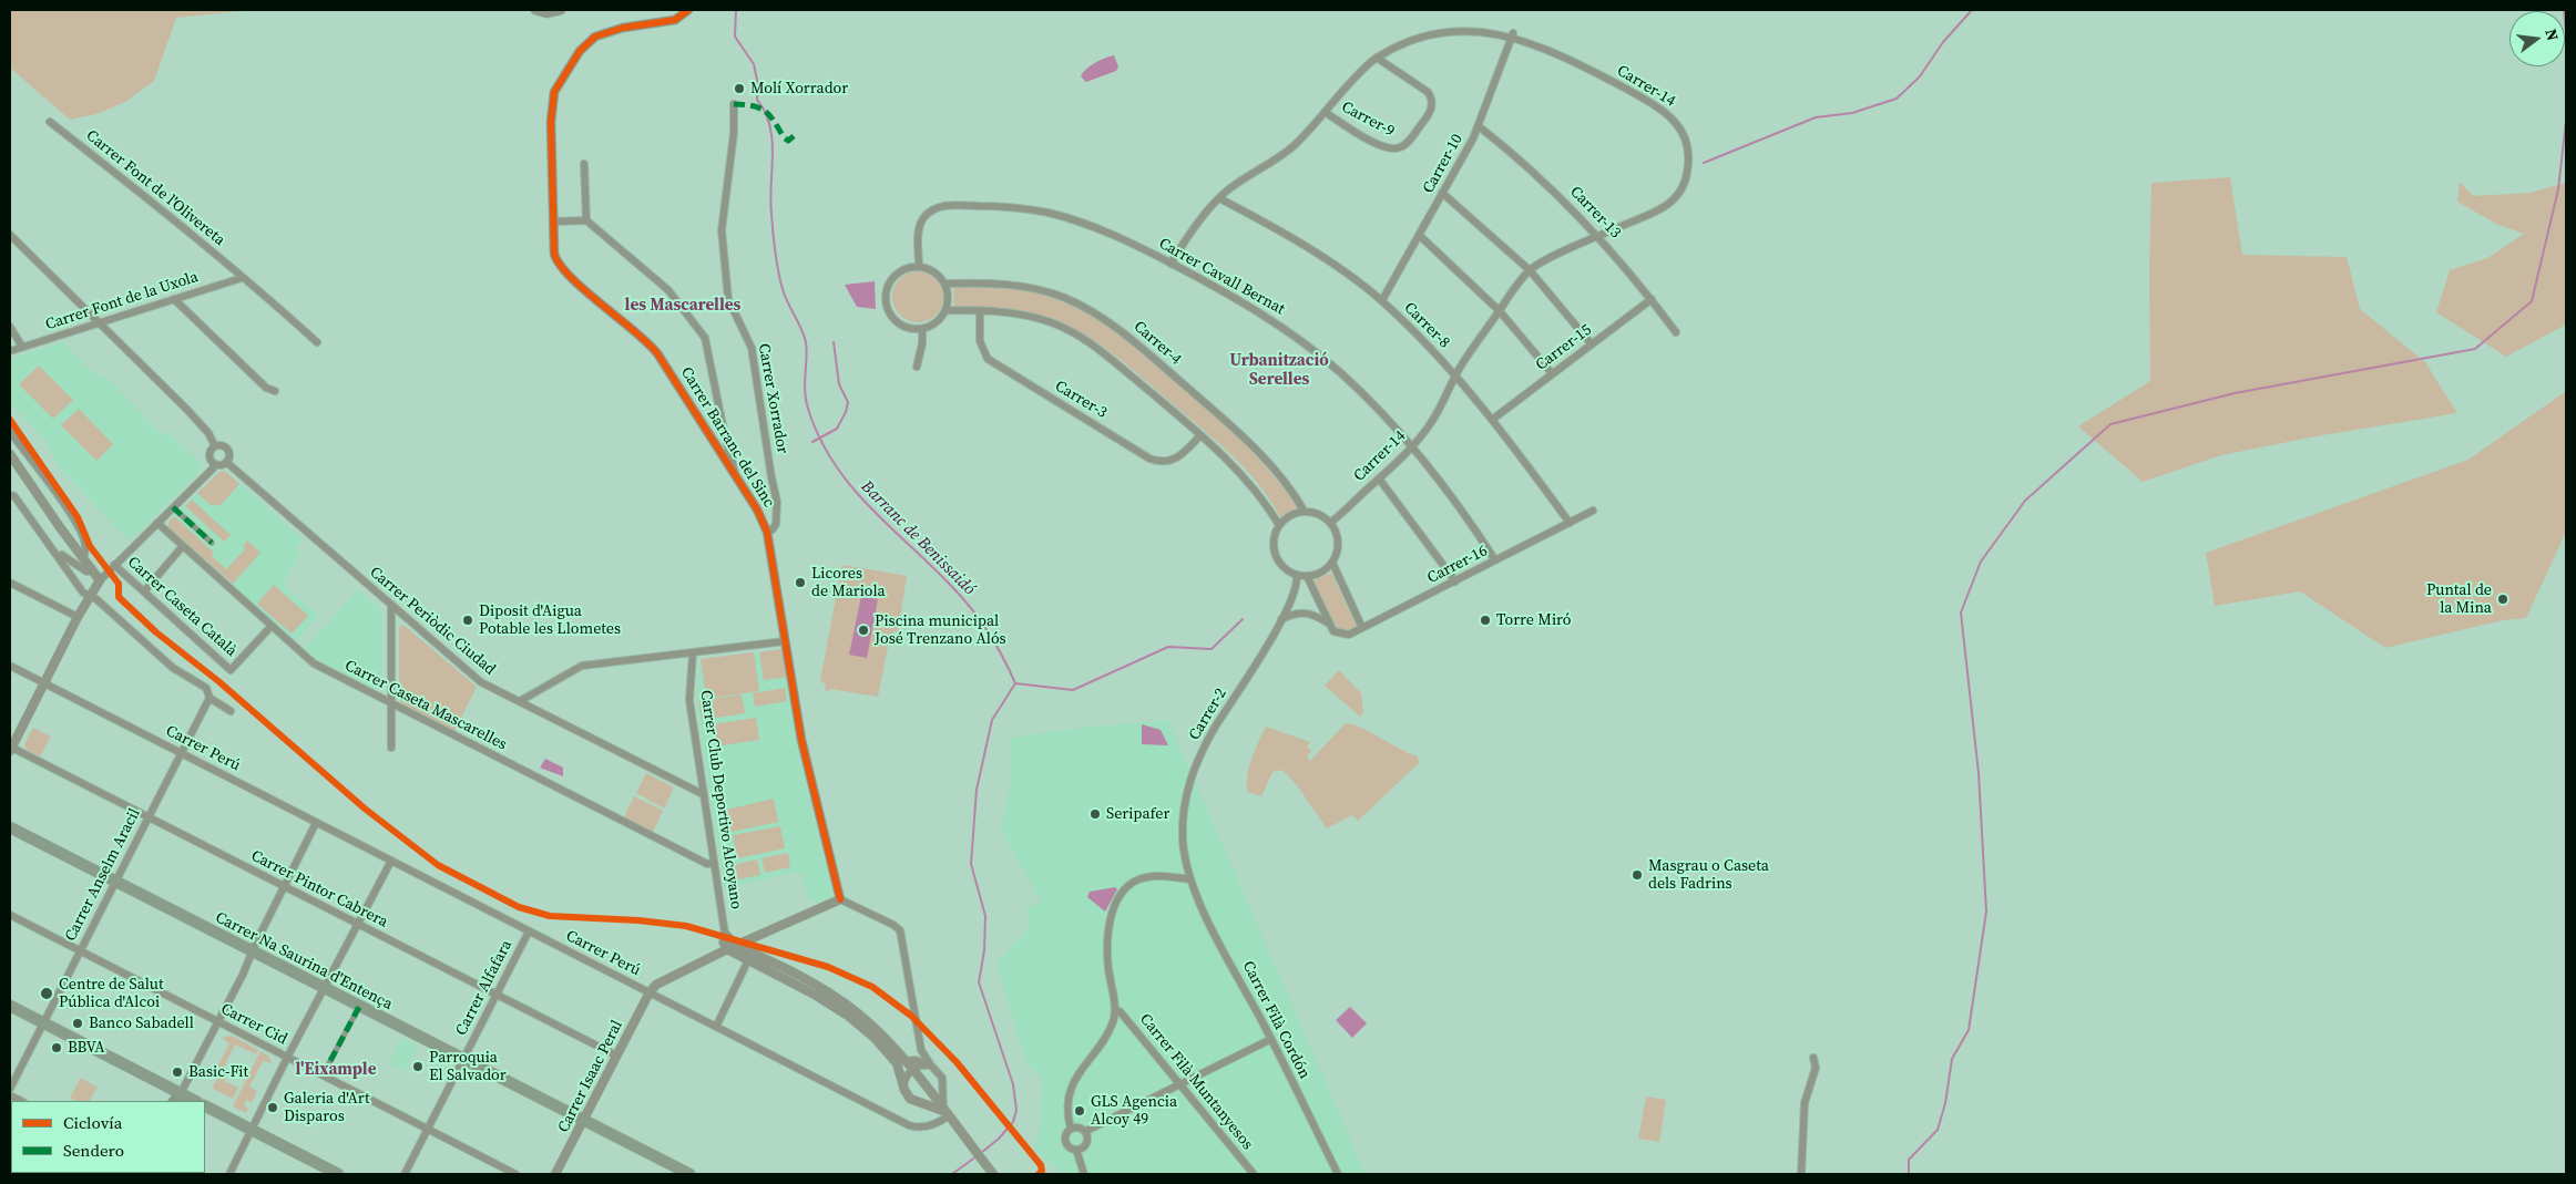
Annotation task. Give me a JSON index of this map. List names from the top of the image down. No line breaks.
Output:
{"streets":{"main road":["Carrer Na Saurina d'Entença"],"street":["Carrer-14","Carrer-9","Carrer-10","Carrer Font de l'Olivereta","Carrer-13","Carrer Cavall Bernat","Carrer Font de la Uxola","Carrer-8","Carrer-4","Carrer-15","Carrer Xorrador","Carrer-3","Carrer Barranc del Sinc","Carrer-16","Carrer Caseta Català","Carrer Periòdic Ciudad","Carrer Caseta Mascarelles","Carrer-2","Carrer Perú","Carrer Club Deportivo Alcoyano","Carrer Anselm Aracil","Carrer Pintor Cabrera","Carrer Alfafara","Carrer Filà Cordón","Carrer Cid","Carrer Isaac Peral","Carrer Filà Muntanyesos"]},"crossings":[["Carrer-14","Carrer-9"],["Carrer-14","Carrer-10"],["Carrer-14","Carrer-13"],["Carrer-14","Carrer Cavall Bernat"],["Carrer-14","Carrer-8"],["Carrer-14","Carrer-4"],["Carrer-14","Carrer-2"],["Carrer-10","Carrer-13"],["Carrer-10","Carrer-8"],["Carrer Font de l'Olivereta","Carrer Font de la Uxola"],["Carrer-13","Carrer-15"],["Carrer Cavall Bernat","Carrer-4"],["Carrer Cavall Bernat","Carrer-16"],["Carrer-8","Carrer-15"],["Carrer-8","Carrer-16"],["Carrer-4","Carrer-2"],["Carrer Xorrador","Carrer Barranc del Sinc"],["Carrer Caseta Català","Carrer Caseta Mascarelles"],["Carrer Periòdic Ciudad","Carrer Club Deportivo Alcoyano"],["Carrer Caseta Mascarelles","Carrer Club Deportivo Alcoyano"],["Carrer-2","Carrer Filà Cordón"],["Carrer Perú","Carrer Anselm Aracil"],["Carrer Perú","Carrer Alfafara"],["Carrer Perú","Carrer Isaac Peral"],["Carrer Anselm Aracil","Carrer Pintor Cabrera"],["Carrer Anselm Aracil","Carrer Na Saurina d'Entença"],["Carrer Anselm Aracil","Carrer Cid"],["Carrer Pintor Cabrera","Carrer Alfafara"],["Carrer Pintor Cabrera","Carrer Isaac Peral"],["Carrer Na Saurina d'Entença","Carrer Alfafara"],["Carrer Na Saurina d'Entença","Carrer Isaac Peral"],["Carrer Alfafara","Carrer Cid"]],"districts":["les Mascarelles","Urbanització Serelles","l'Eixample"],"water":["Barranc de Benissaidó"],"places":["Molí Xorrador","Licores de Mariola","Puntal de la Mina","Diposit d'Aigua Potable les Llometes","Torre Miró","Piscina municipal José Trenzano Alós","Seripafer","Masgrau o Caseta dels Fadrins","Centre de Salut Pública d'Alcoi","Banco Sabadell","BBVA","Parroquia El Salvador","Basic-Fit","Galeria d'Art Disparos","GLS Agencia Alcoy 49"],"legend":["Ciclovía","Sendero"],"north":"right"}
